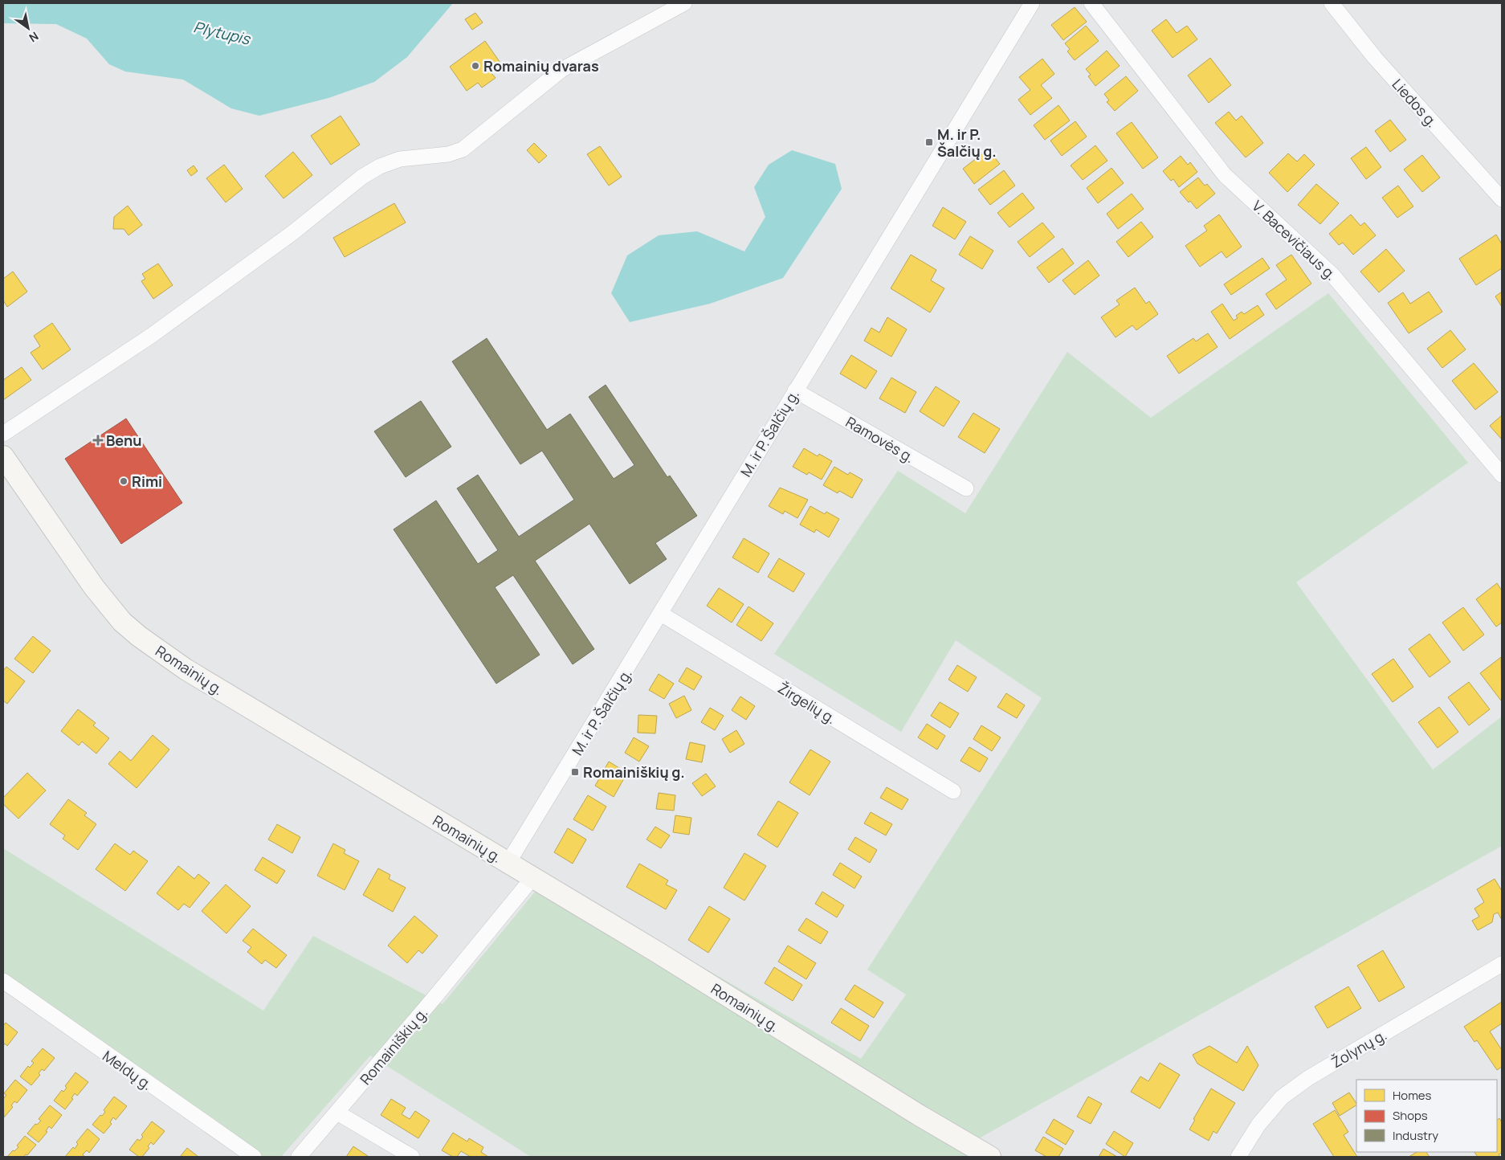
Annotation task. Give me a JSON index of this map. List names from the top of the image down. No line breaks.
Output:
{"streets":{"main road":["Romainių g."],"street":["Liedos g.","V. Bacevičiaus g.","M. ir P. Šalčių g.","Ramovės g.","Žirgelių g.","Romainiškių g.","Žolynų g.","Meldų g."]},"crossings":[["M. ir P. Šalčių g.","Ramovės g."],["M. ir P. Šalčių g.","Romainių g."],["M. ir P. Šalčių g.","Žirgelių g."],["Romainių g.","Romainiškių g."]],"water":["Plytupis"],"places":{"other":["Romainių dvaras","Rimi"],"transit":["M. ir P. Šalčių g.","Romainiškių g."],"health":["Benu"]},"legend":["Homes","Shops","Industry"],"north":"bottom right"}
